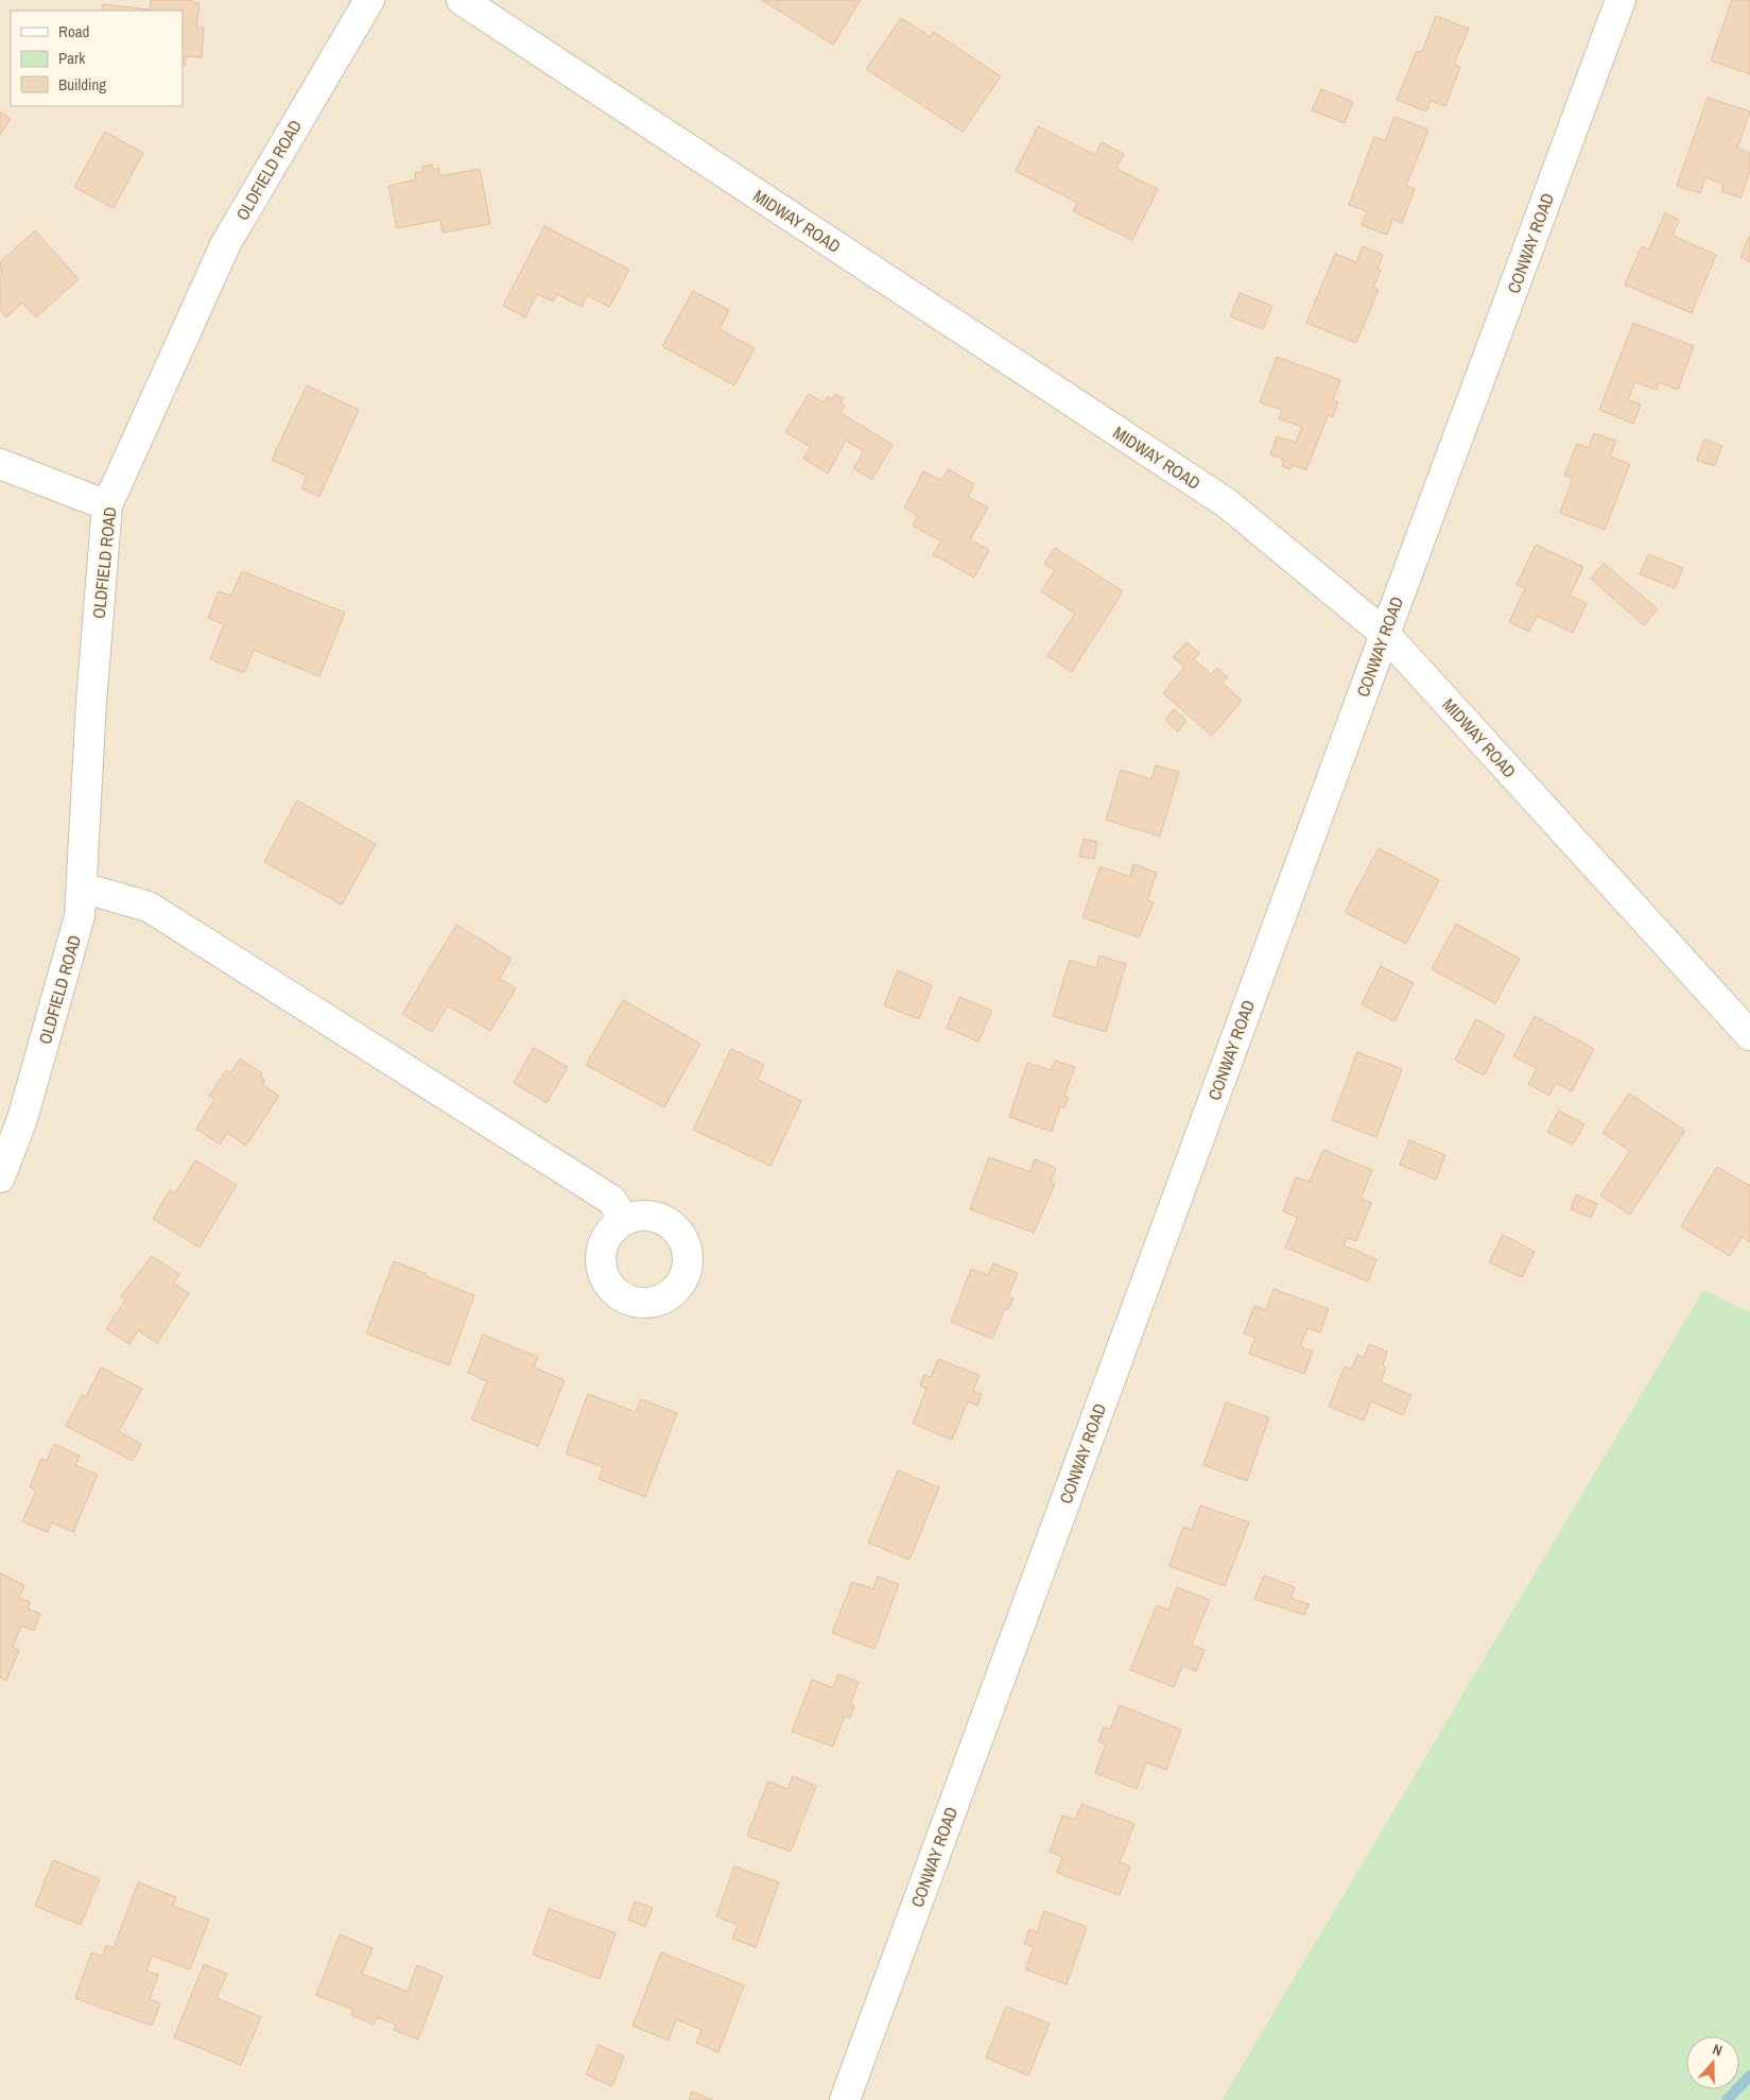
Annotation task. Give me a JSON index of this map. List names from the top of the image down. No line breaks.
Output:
{"streets":{"street":["OLDFIELD ROAD","MIDWAY ROAD","CONWAY ROAD"]},"crossings":[["MIDWAY ROAD","CONWAY ROAD"]],"legend":["Road","Park","Building"],"north":"top"}
